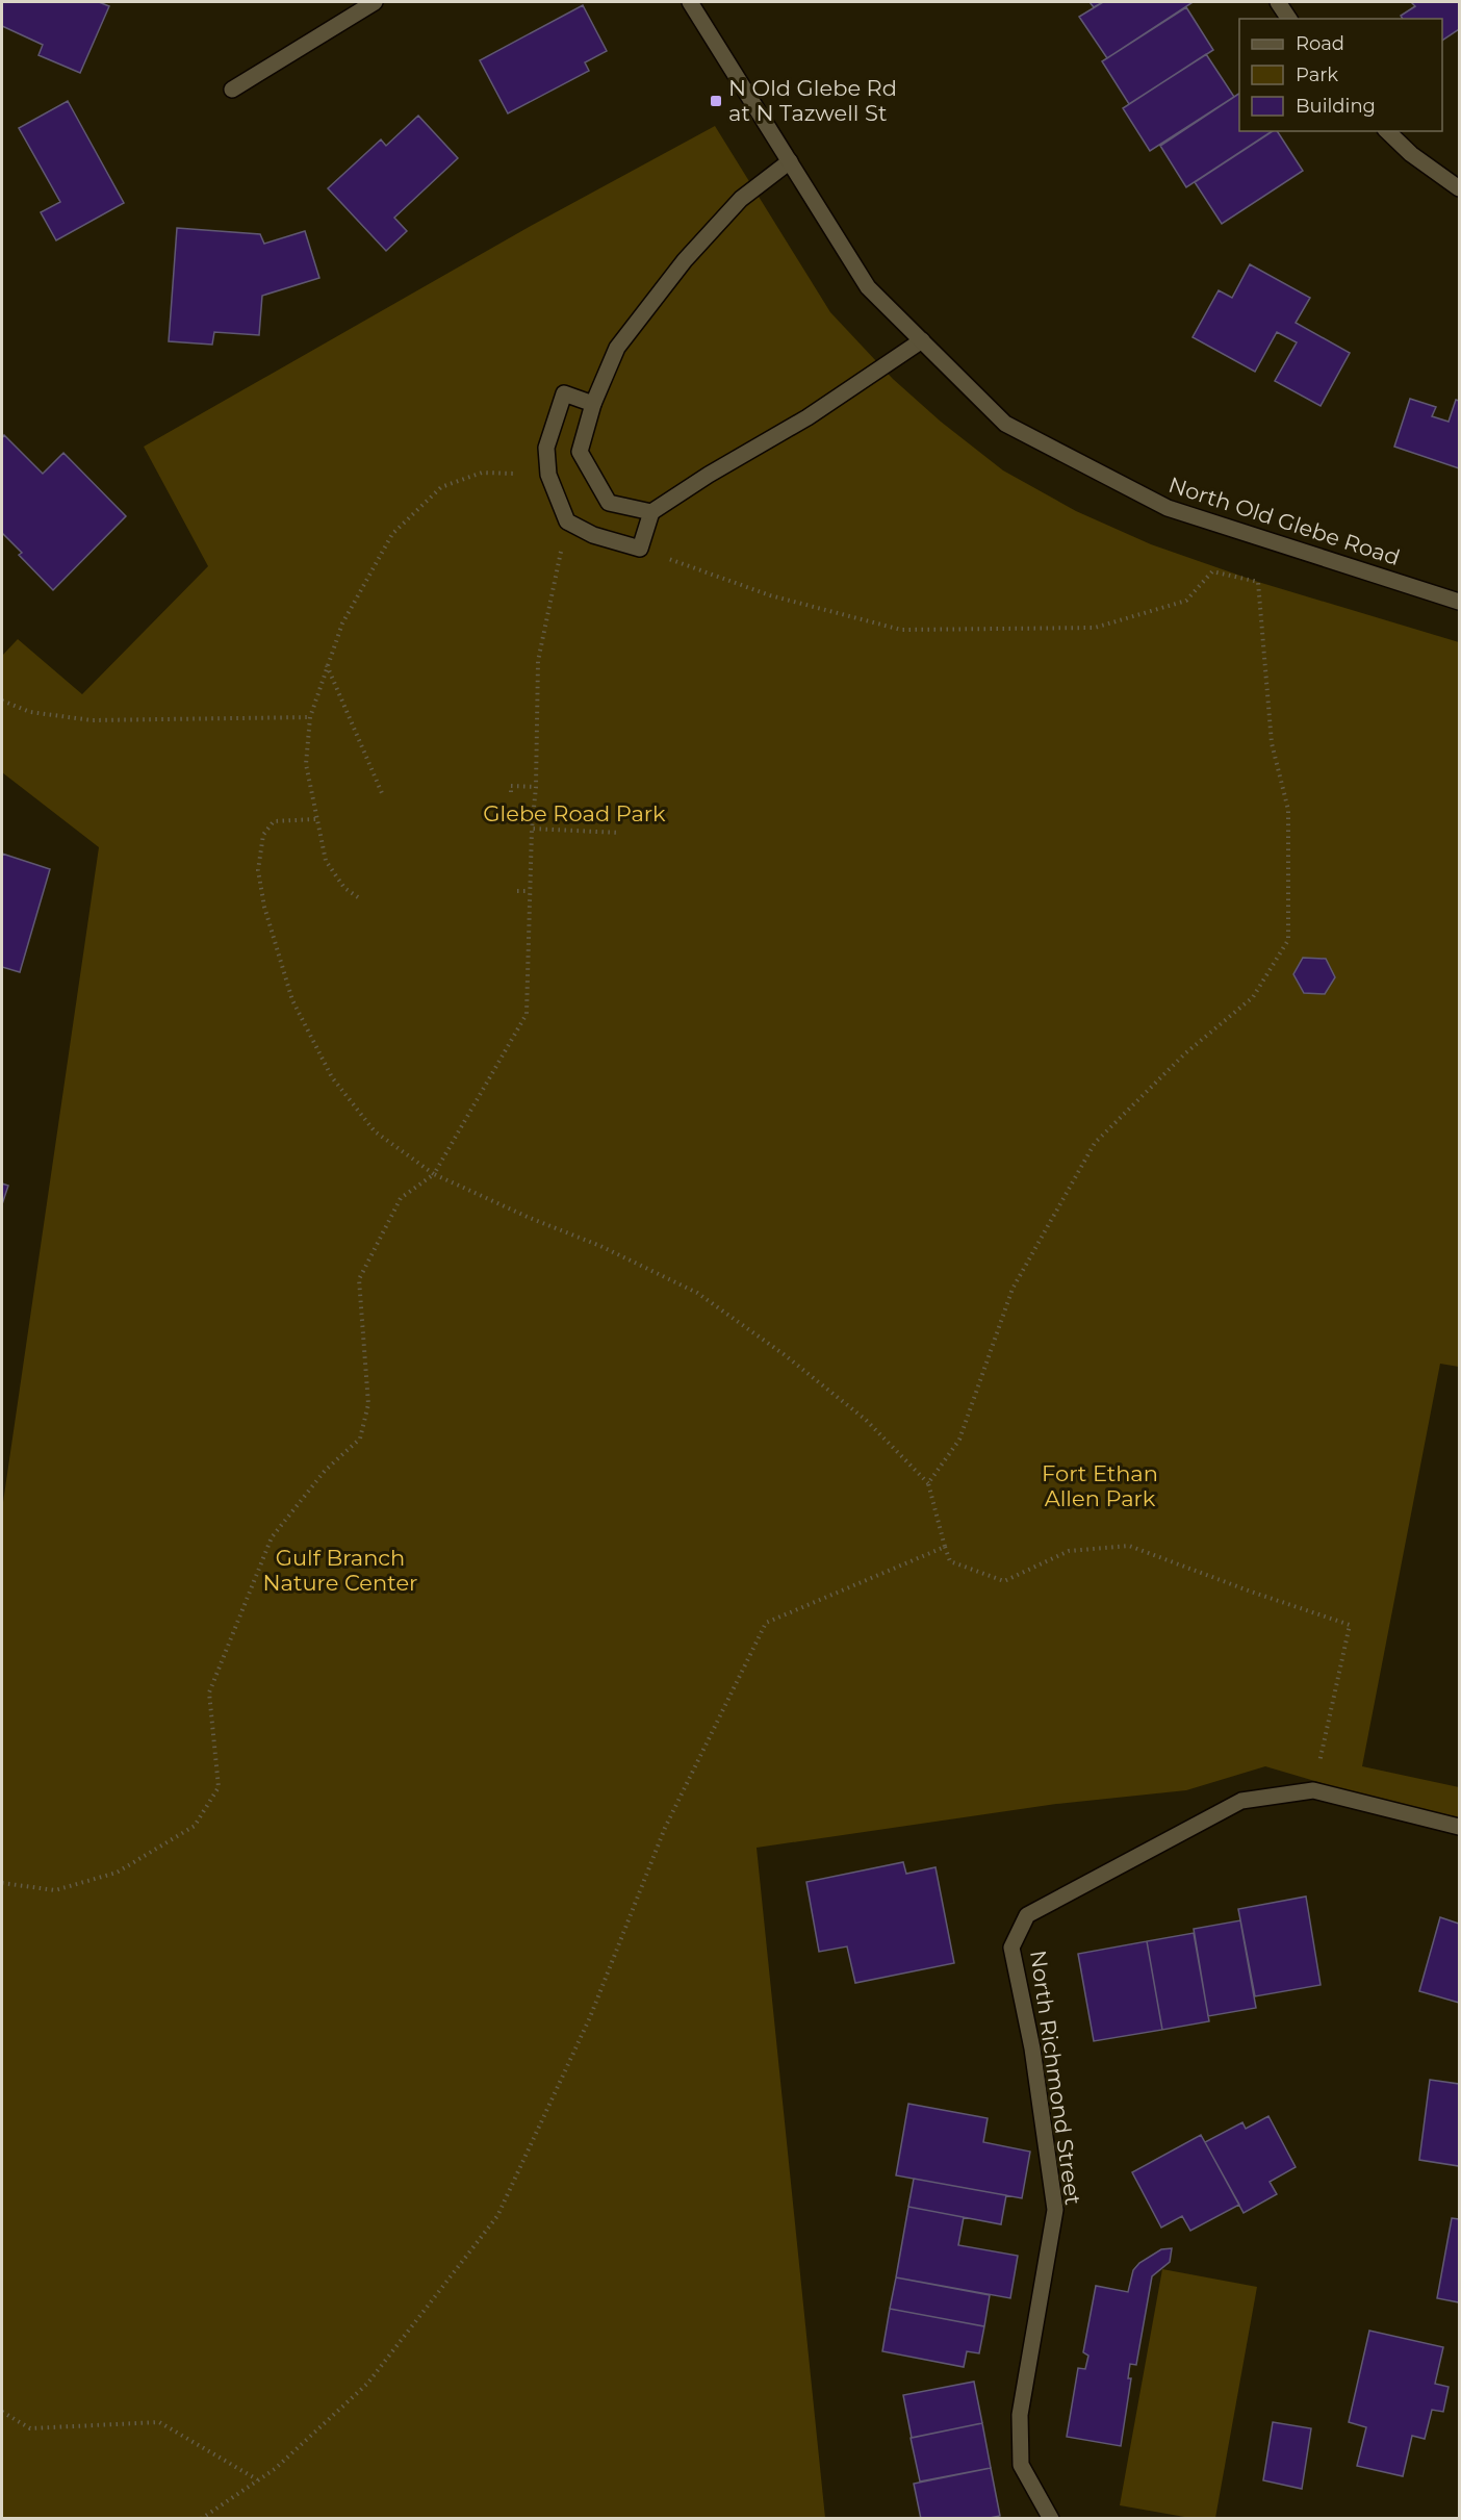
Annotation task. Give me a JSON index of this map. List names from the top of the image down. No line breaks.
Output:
{"streets":{"street":["North Old Glebe Road","North Richmond Street"]},"parks":["Glebe Road Park","Fort Ethan Allen Park","Gulf Branch Nature Center"],"places":{"transit":["N Old Glebe Rd at N Tazwell St"]},"legend":["Road","Park","Building"]}
